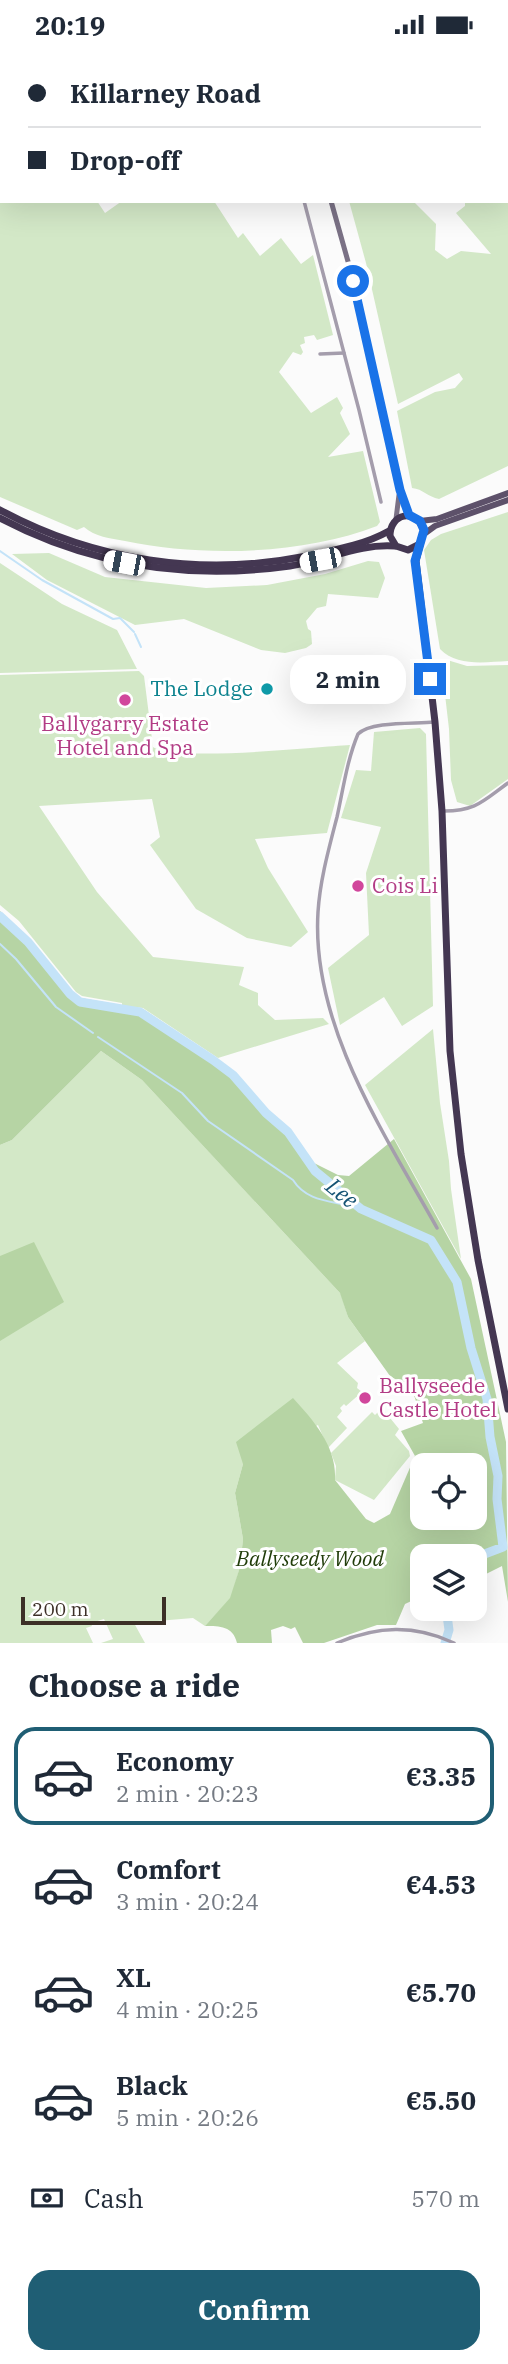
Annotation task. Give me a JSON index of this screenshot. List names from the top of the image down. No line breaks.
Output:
{"water":["Lee"],"parks":["Ballyseedy Wood"],"places":["The Lodge","Ballygarry Estate Hotel and Spa","Cois Li","Ballyseede Castle Hotel"],"scale_bar":"200 m","page":{"status":"20:19","banner":["Killarney Road","Drop-off"],"bubble":"2 min","scale":"200 m","heading":"Choose a ride","list":[{"name":"Economy","note":"2 min · 20:23","value":"€3.35"},{"name":"Comfort","note":"3 min · 20:24","value":"€4.53"},{"name":"XL","note":"4 min · 20:25","value":"€5.70"},{"name":"Black","note":"5 min · 20:26","value":"€5.50"}],"pay":["Cash","570 m"],"buttons":"Confirm"}}
